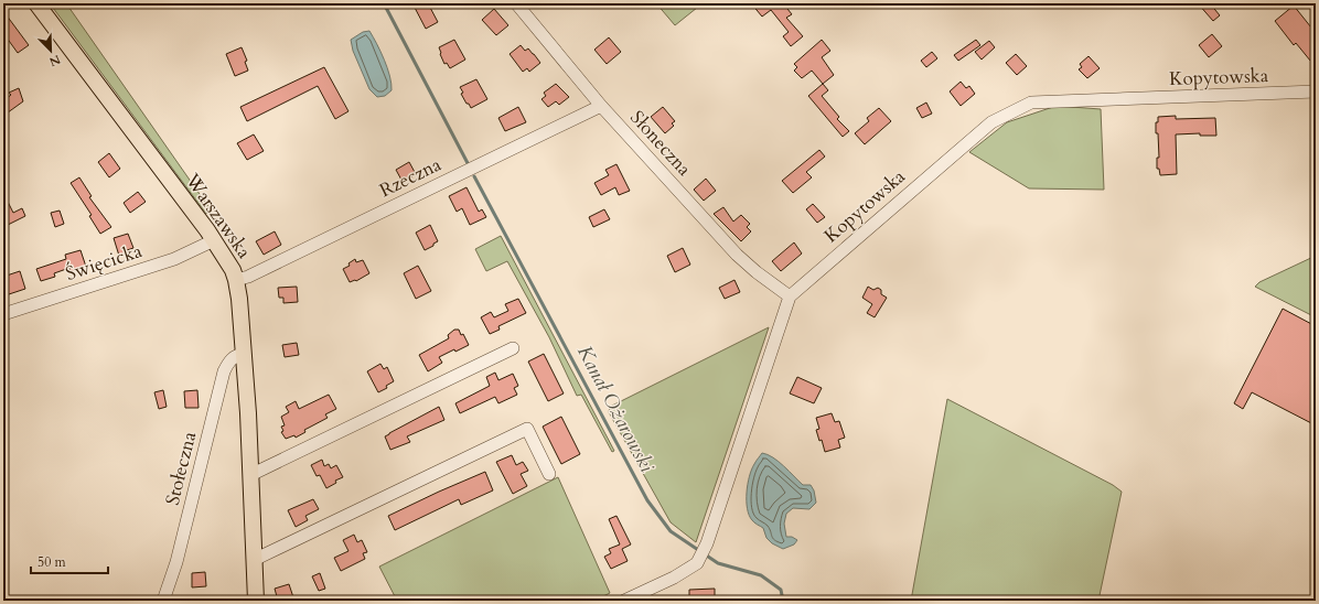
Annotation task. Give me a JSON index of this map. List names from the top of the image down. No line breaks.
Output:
{"streets":{"main road":["Warszawska"],"street":["Kopytowska","Słoneczna","Rzeczna","Święcicka","Stołeczna"]},"crossings":[["Kopytowska","Słoneczna"],["Słoneczna","Rzeczna"],["Rzeczna","Warszawska"],["Warszawska","Święcicka"],["Warszawska","Stołeczna"]],"water":["Kanał Ożarowski"],"scale_bar":"50 m","north":"bottom right"}
